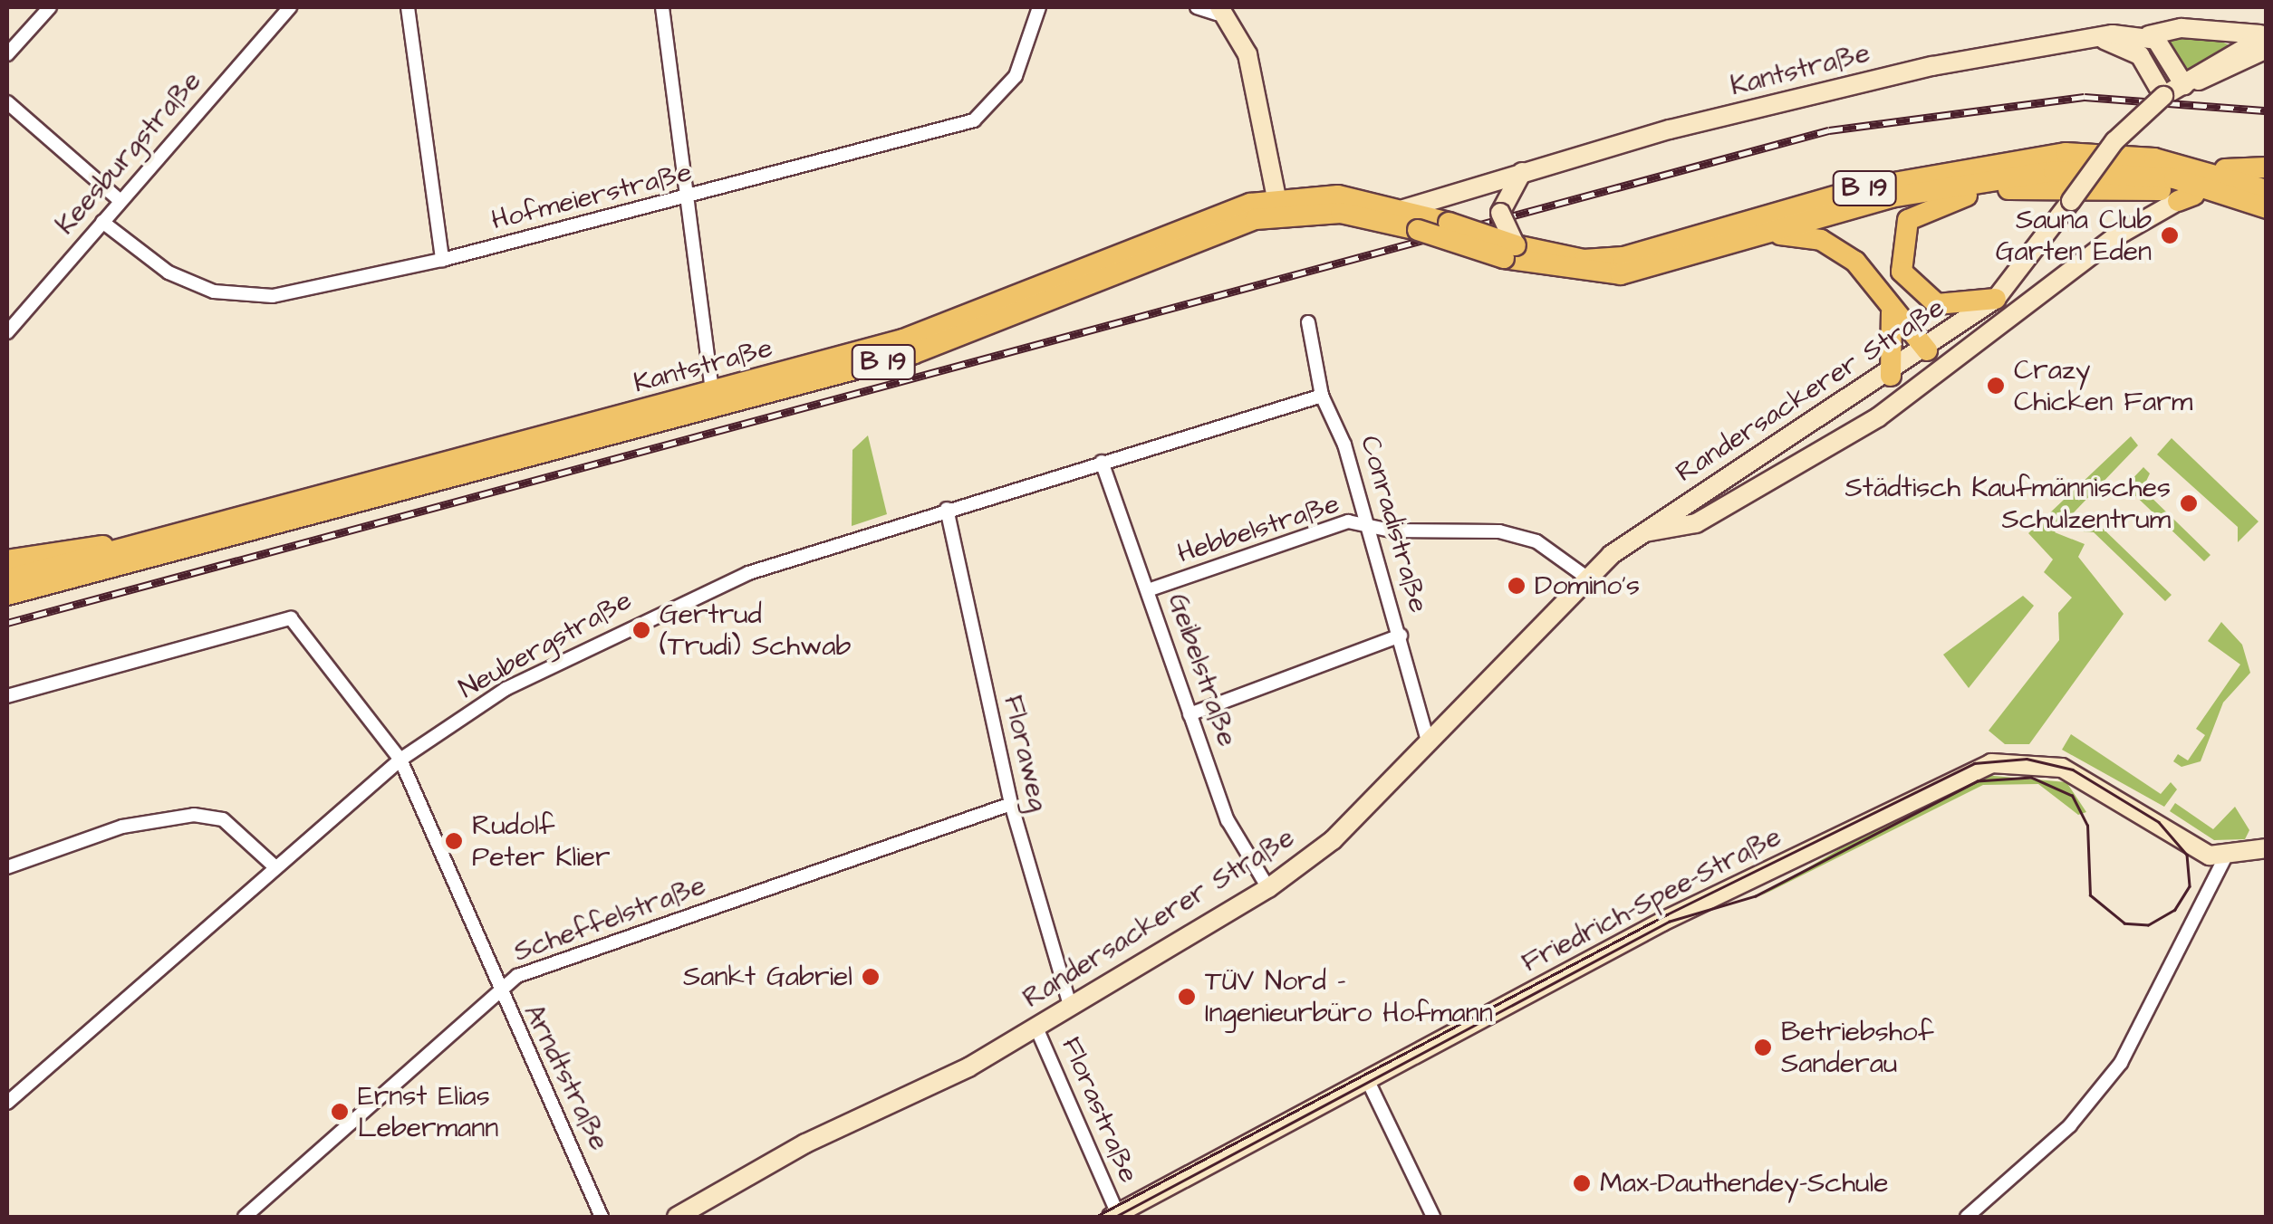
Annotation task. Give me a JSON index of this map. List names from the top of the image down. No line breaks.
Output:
{"streets":{"main road":["Kantstraße","B 19"],"street":["Keesburgstraße","Hofmeierstraße","Randersackerer Straße","Conradistraße","Hebbelstraße","Neubergstraße","Geibelstraße","Floraweg","Friedrich-Spee-Straße","Scheffelstraße","Arndtstraße","Florastraße"]},"crossings":[["Kantstraße","B 19"],["Kantstraße","Randersackerer Straße"],["Keesburgstraße","Hofmeierstraße"],["Randersackerer Straße","Conradistraße"],["Randersackerer Straße","Hebbelstraße"],["Randersackerer Straße","Geibelstraße"],["Randersackerer Straße","Floraweg"],["Randersackerer Straße","Florastraße"],["Conradistraße","Hebbelstraße"],["Conradistraße","Neubergstraße"],["Hebbelstraße","Geibelstraße"],["Neubergstraße","Geibelstraße"],["Neubergstraße","Floraweg"],["Neubergstraße","Arndtstraße"],["Floraweg","Scheffelstraße"],["Friedrich-Spee-Straße","Florastraße"],["Scheffelstraße","Arndtstraße"]],"places":["Sauna Club Garten Eden","Crazy Chicken Farm","Städtisch Kaufmännisches Schulzentrum","Domino's","Gertrud (Trudi) Schwab","Rudolf Peter Klier","Sankt Gabriel","TÜV Nord - Ingenieurbüro Hofmann","Betriebshof Sanderau","Ernst Elias Lebermann","Max-Dauthendey-Schule"]}
